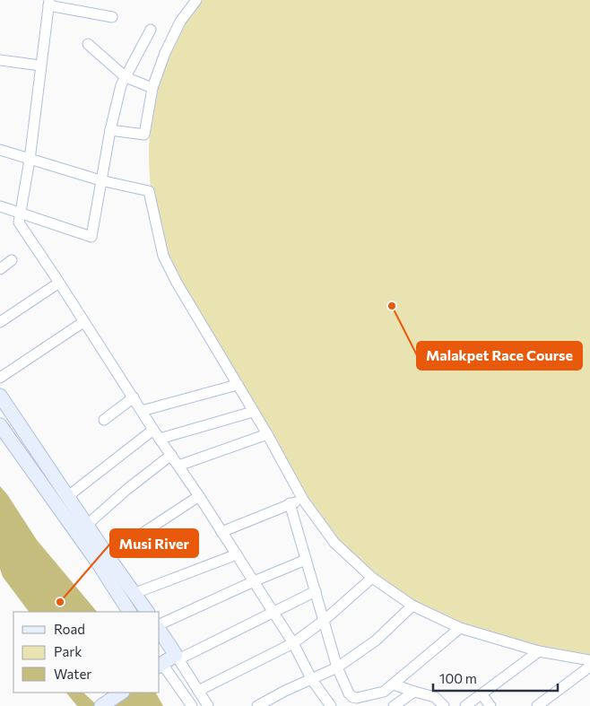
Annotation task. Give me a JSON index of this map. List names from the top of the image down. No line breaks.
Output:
{"places":["Malakpet Race Course","Musi River"],"legend":["Road","Park","Water"],"scale_bar":"100 m"}
